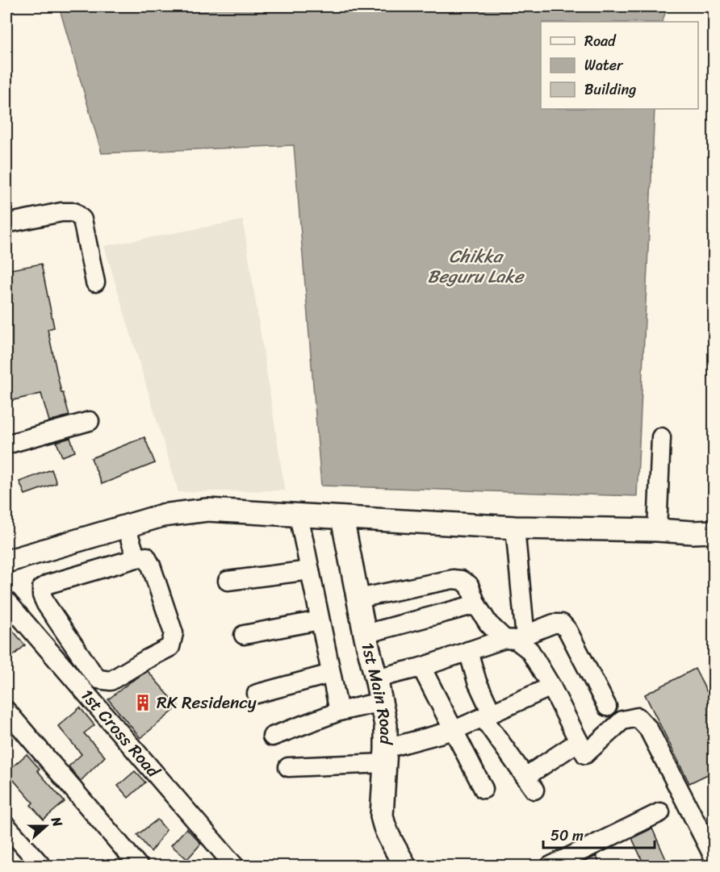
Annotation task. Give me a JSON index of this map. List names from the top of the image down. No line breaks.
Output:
{"streets":{"street":["1st Main Road","1st Cross Road"]},"water":["Chikka Beguru Lake"],"places":{"building":["RK Residency"]},"legend":["Road","Water","Building"],"scale_bar":"50 m","north":"right"}
